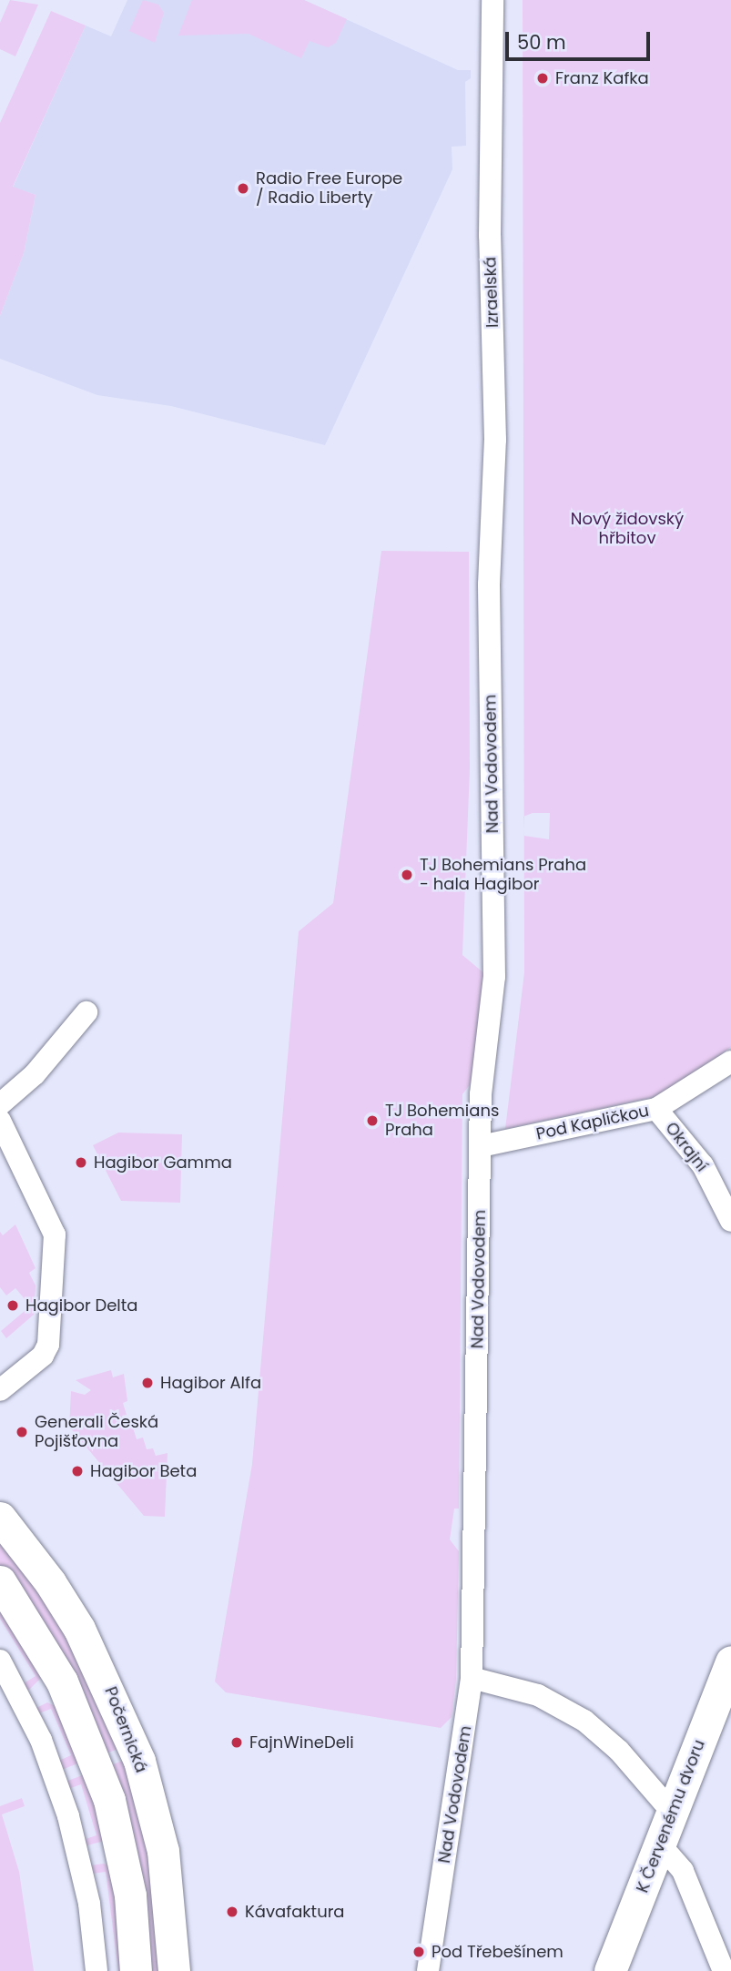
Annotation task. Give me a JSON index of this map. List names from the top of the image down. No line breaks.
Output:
{"streets":{"street":["Izraelská","Nad Vodovodem","Pod Kapličkou","Okrajní","Počernická","K Červenému dvoru"]},"crossings":[["Izraelská","Nad Vodovodem"],["Nad Vodovodem","Pod Kapličkou"],["Pod Kapličkou","Okrajní"]],"parks":["Nový židovský hřbitov"],"places":["Franz Kafka","Radio Free Europe / Radio Liberty","TJ Bohemians Praha - hala Hagibor","TJ Bohemians Praha","Hagibor Gamma","Hagibor Delta","Hagibor Alfa","Generali Česká Pojišťovna","Hagibor Beta","FajnWineDeli","Kávafaktura","Pod Třebešínem"],"scale_bar":"50 m"}
